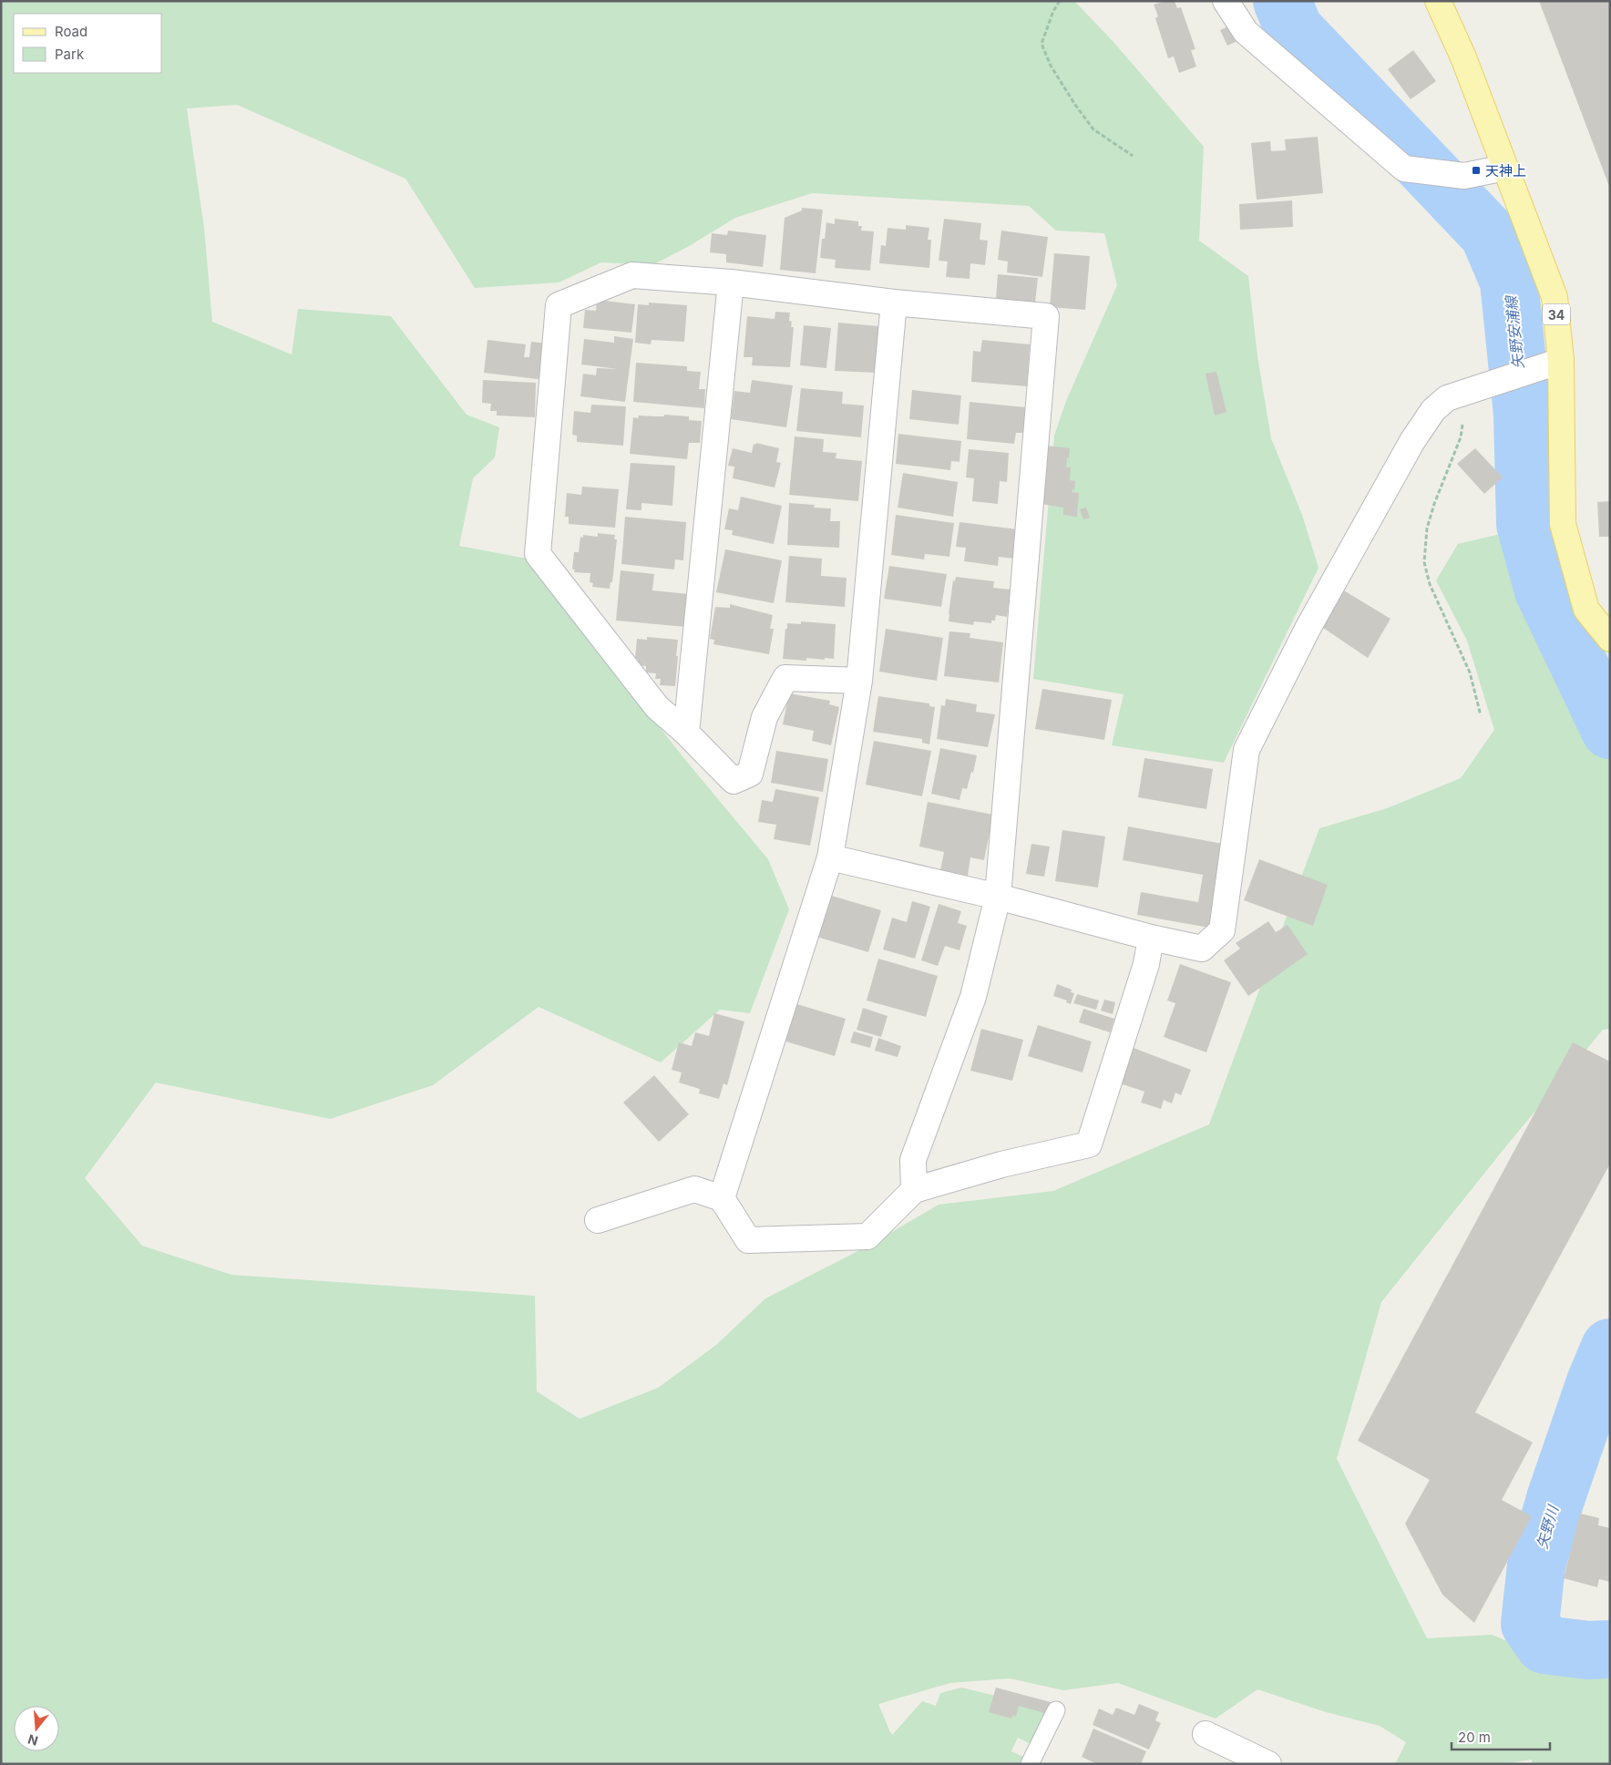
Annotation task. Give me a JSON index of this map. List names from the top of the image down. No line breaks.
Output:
{"streets":{"main road":["34"]},"water":["矢野安浦線","矢野川"],"places":{"transit":["天神上"]},"legend":["Road","Park"],"scale_bar":"20 m","north":"bottom"}
